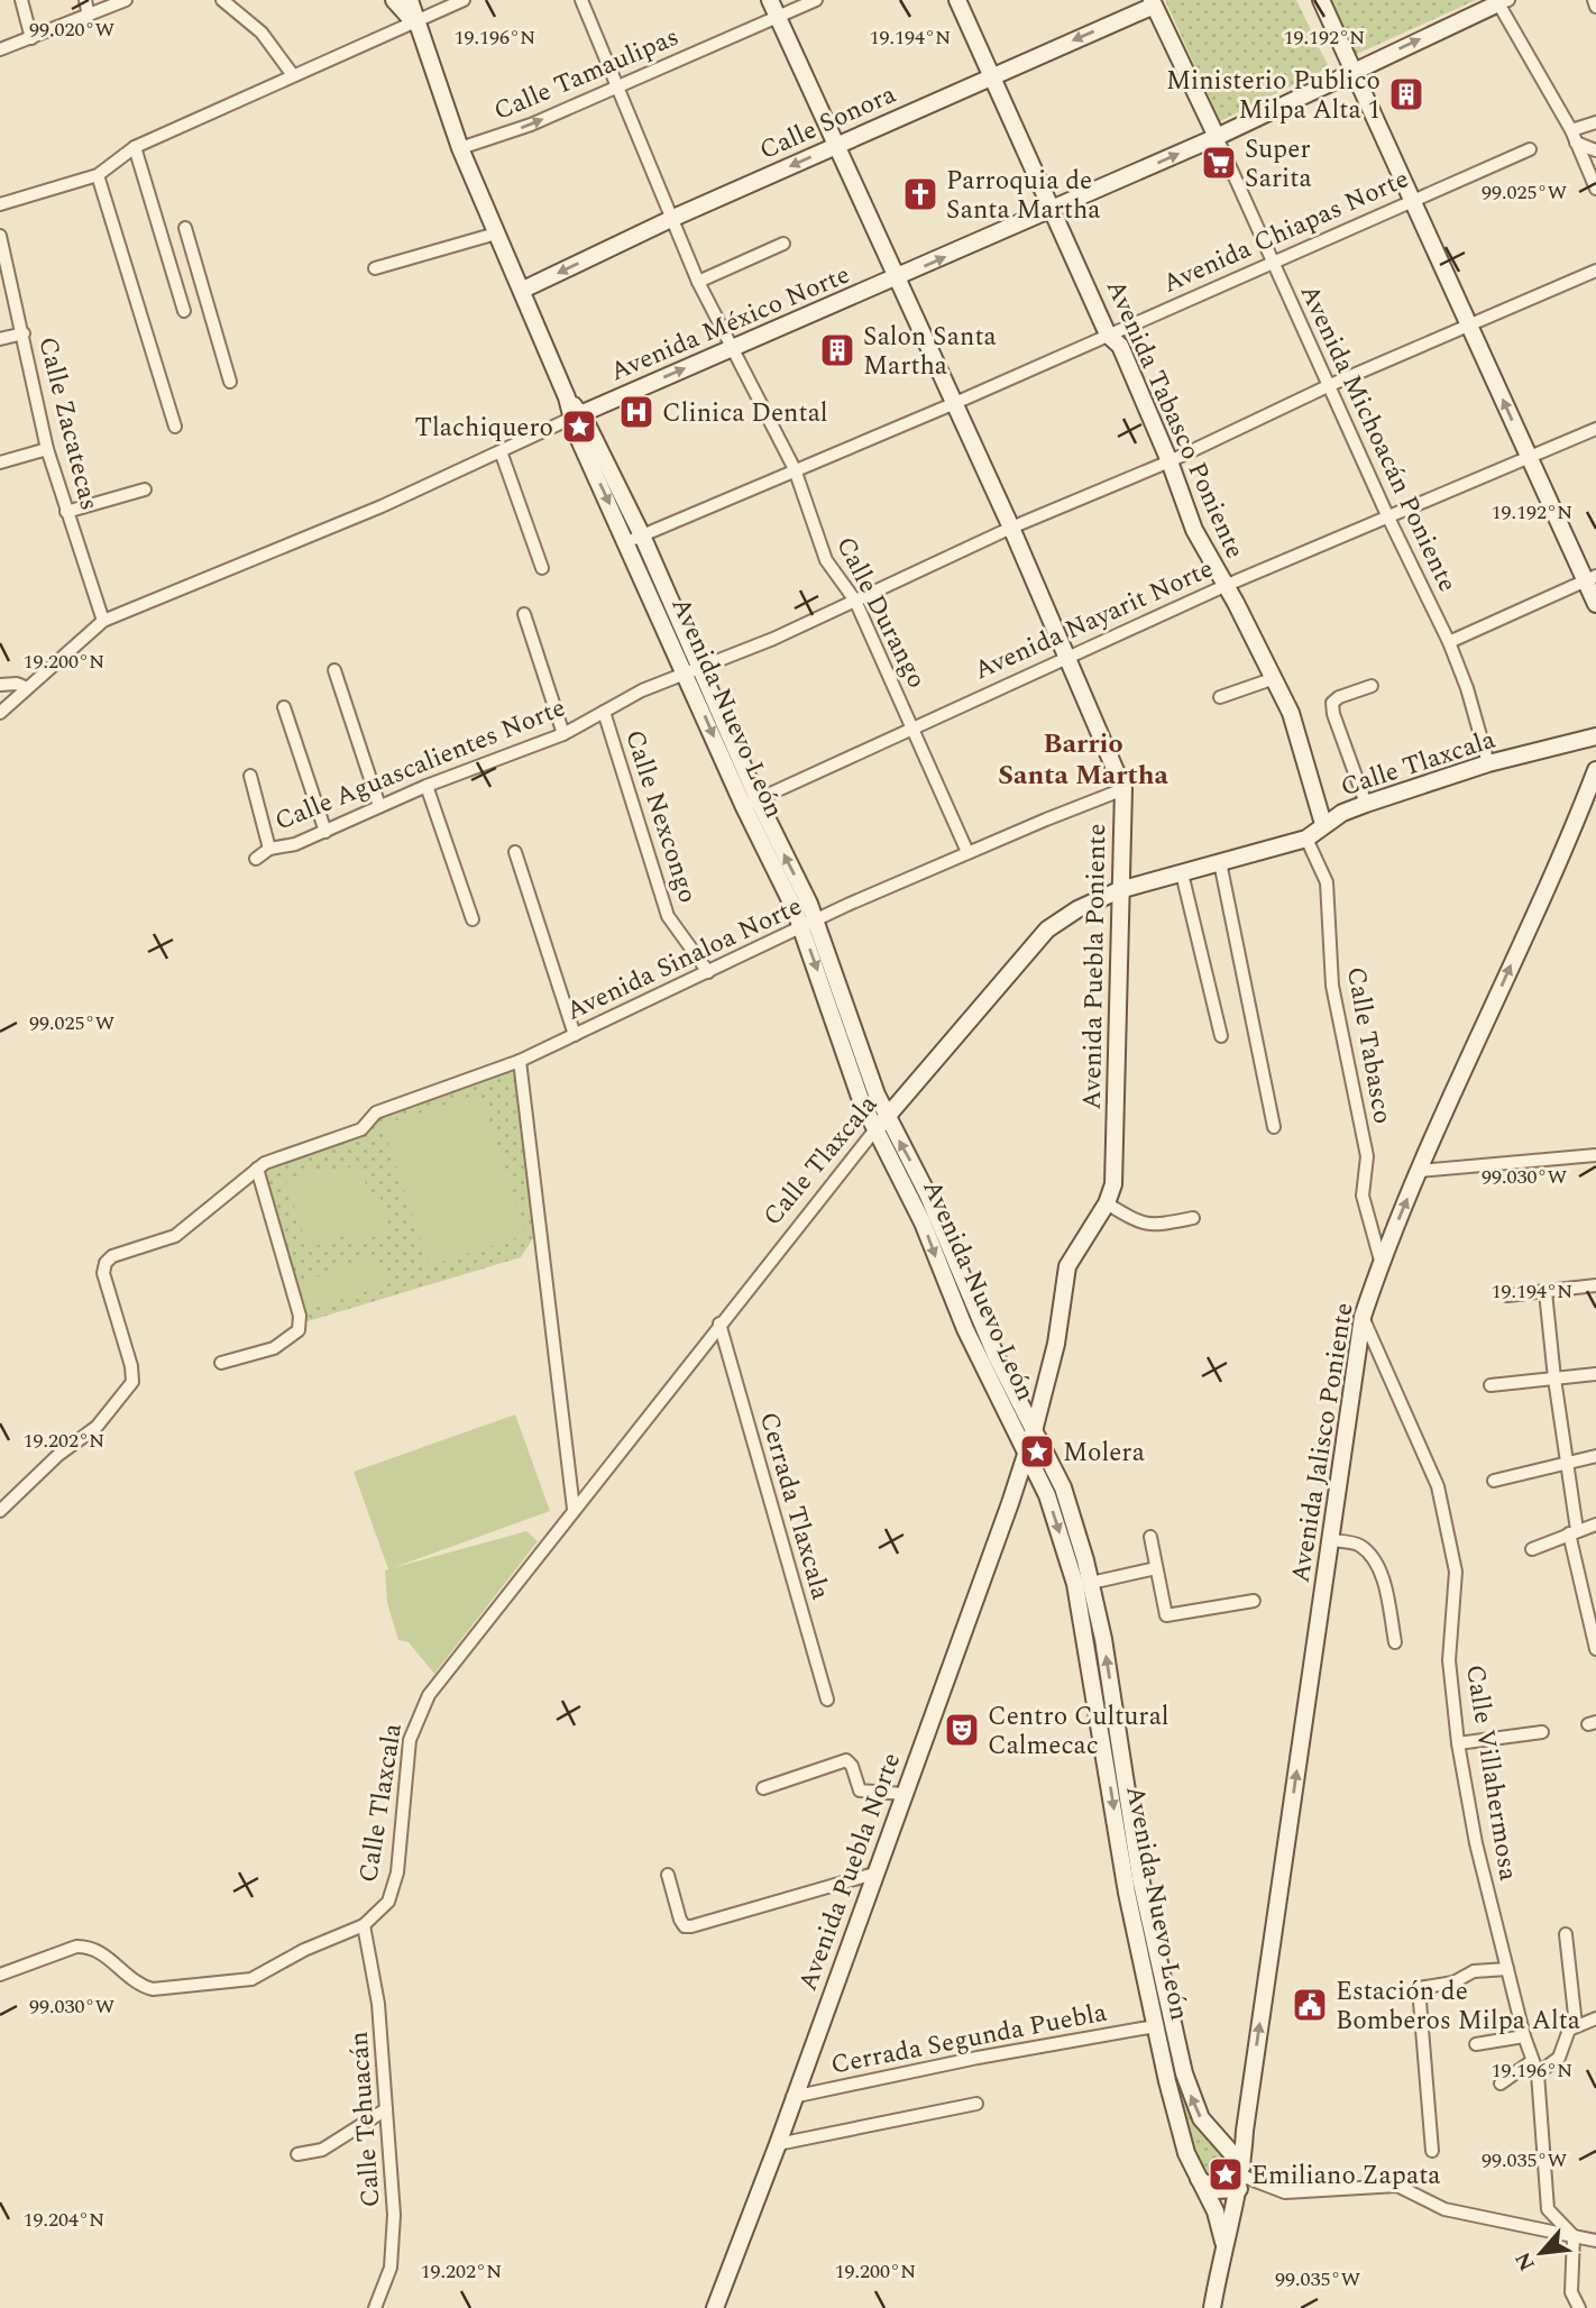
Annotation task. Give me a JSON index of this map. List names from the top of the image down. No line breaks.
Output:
{"streets":{"street":["Calle Tamaulipas","Calle Sonora","Avenida Chiapas Norte","Avenida México Norte","Avenida Tabasco Poniente","Calle Zacatecas","Avenida Michoacán Poniente","Calle Durango","Avenida Nayarit Norte","Avenida Nuevo León","Calle Tlaxcala","Calle Aguascalientes Norte","Calle Nexcongo","Avenida Sinaloa Norte","Avenida Puebla Poniente","Calle Tabasco","Avenida Jalisco Poniente","Cerrada Tlaxcala","Calle Villahermosa","Avenida Puebla Norte","Cerrada Segunda Puebla","Calle Tehuacán"]},"crossings":[["Calle Tamaulipas","Calle Durango"],["Calle Tamaulipas","Avenida Nuevo León"],["Calle Tamaulipas","Avenida Puebla Poniente"],["Calle Sonora","Avenida Tabasco Poniente"],["Calle Sonora","Calle Durango"],["Calle Sonora","Avenida Nuevo León"],["Calle Sonora","Avenida Puebla Poniente"],["Avenida Chiapas Norte","Avenida Tabasco Poniente"],["Avenida Chiapas Norte","Avenida Michoacán Poniente"],["Avenida Chiapas Norte","Calle Durango"],["Avenida Chiapas Norte","Avenida Nuevo León"],["Avenida Chiapas Norte","Avenida Puebla Poniente"],["Avenida México Norte","Avenida Tabasco Poniente"],["Avenida México Norte","Calle Zacatecas"],["Avenida México Norte","Avenida Michoacán Poniente"],["Avenida México Norte","Calle Durango"],["Avenida México Norte","Avenida Nuevo León"],["Avenida México Norte","Avenida Puebla Poniente"],["Avenida Tabasco Poniente","Avenida Nayarit Norte"],["Avenida Tabasco Poniente","Calle Tlaxcala"],["Avenida Tabasco Poniente","Calle Aguascalientes Norte"],["Avenida Michoacán Poniente","Avenida Nayarit Norte"],["Avenida Michoacán Poniente","Calle Tlaxcala"],["Avenida Michoacán Poniente","Calle Aguascalientes Norte"],["Calle Durango","Avenida Nayarit Norte"],["Calle Durango","Calle Aguascalientes Norte"],["Calle Durango","Avenida Sinaloa Norte"],["Avenida Nayarit Norte","Avenida Nuevo León"],["Avenida Nayarit Norte","Avenida Puebla Poniente"],["Avenida Nuevo León","Calle Tlaxcala"],["Avenida Nuevo León","Calle Aguascalientes Norte"],["Avenida Nuevo León","Avenida Sinaloa Norte"],["Avenida Nuevo León","Avenida Puebla Poniente"],["Avenida Nuevo León","Avenida Jalisco Poniente"],["Avenida Nuevo León","Avenida Puebla Norte"],["Avenida Nuevo León","Cerrada Segunda Puebla"],["Calle Tlaxcala","Avenida Puebla Poniente"],["Calle Tlaxcala","Calle Tabasco"],["Calle Tlaxcala","Cerrada Tlaxcala"],["Calle Tlaxcala","Calle Tehuacán"],["Calle Aguascalientes Norte","Calle Nexcongo"],["Calle Aguascalientes Norte","Avenida Puebla Poniente"],["Calle Nexcongo","Avenida Sinaloa Norte"],["Avenida Sinaloa Norte","Avenida Puebla Poniente"],["Avenida Puebla Poniente","Avenida Puebla Norte"],["Calle Tabasco","Avenida Jalisco Poniente"],["Avenida Jalisco Poniente","Calle Villahermosa"],["Avenida Puebla Norte","Cerrada Segunda Puebla"]],"one_way":["Calle Tamaulipas","Calle Sonora","Avenida México Norte","Avenida Jalisco Poniente"],"districts":["Barrio Santa Martha"],"places":{"building":["Ministerio Publico Milpa Alta 1","Salon Santa Martha"],"supermarket":["Super Sarita"],"church":["Parroquia de Santa Martha"],"hospital":["Clinica Dental"],"place":["Tlachiquero","Molera","Emiliano Zapata"],"theatre":["Centro Cultural Calmecac"],"public building":["Estación de Bomberos Milpa Alta"]},"north":"bottom left","coordinates":["99.020°W","19.196°N","19.194°N","19.192°N","99.025°W","19.200°N","99.030°W","19.202°N","99.035°W","19.204°N"]}
